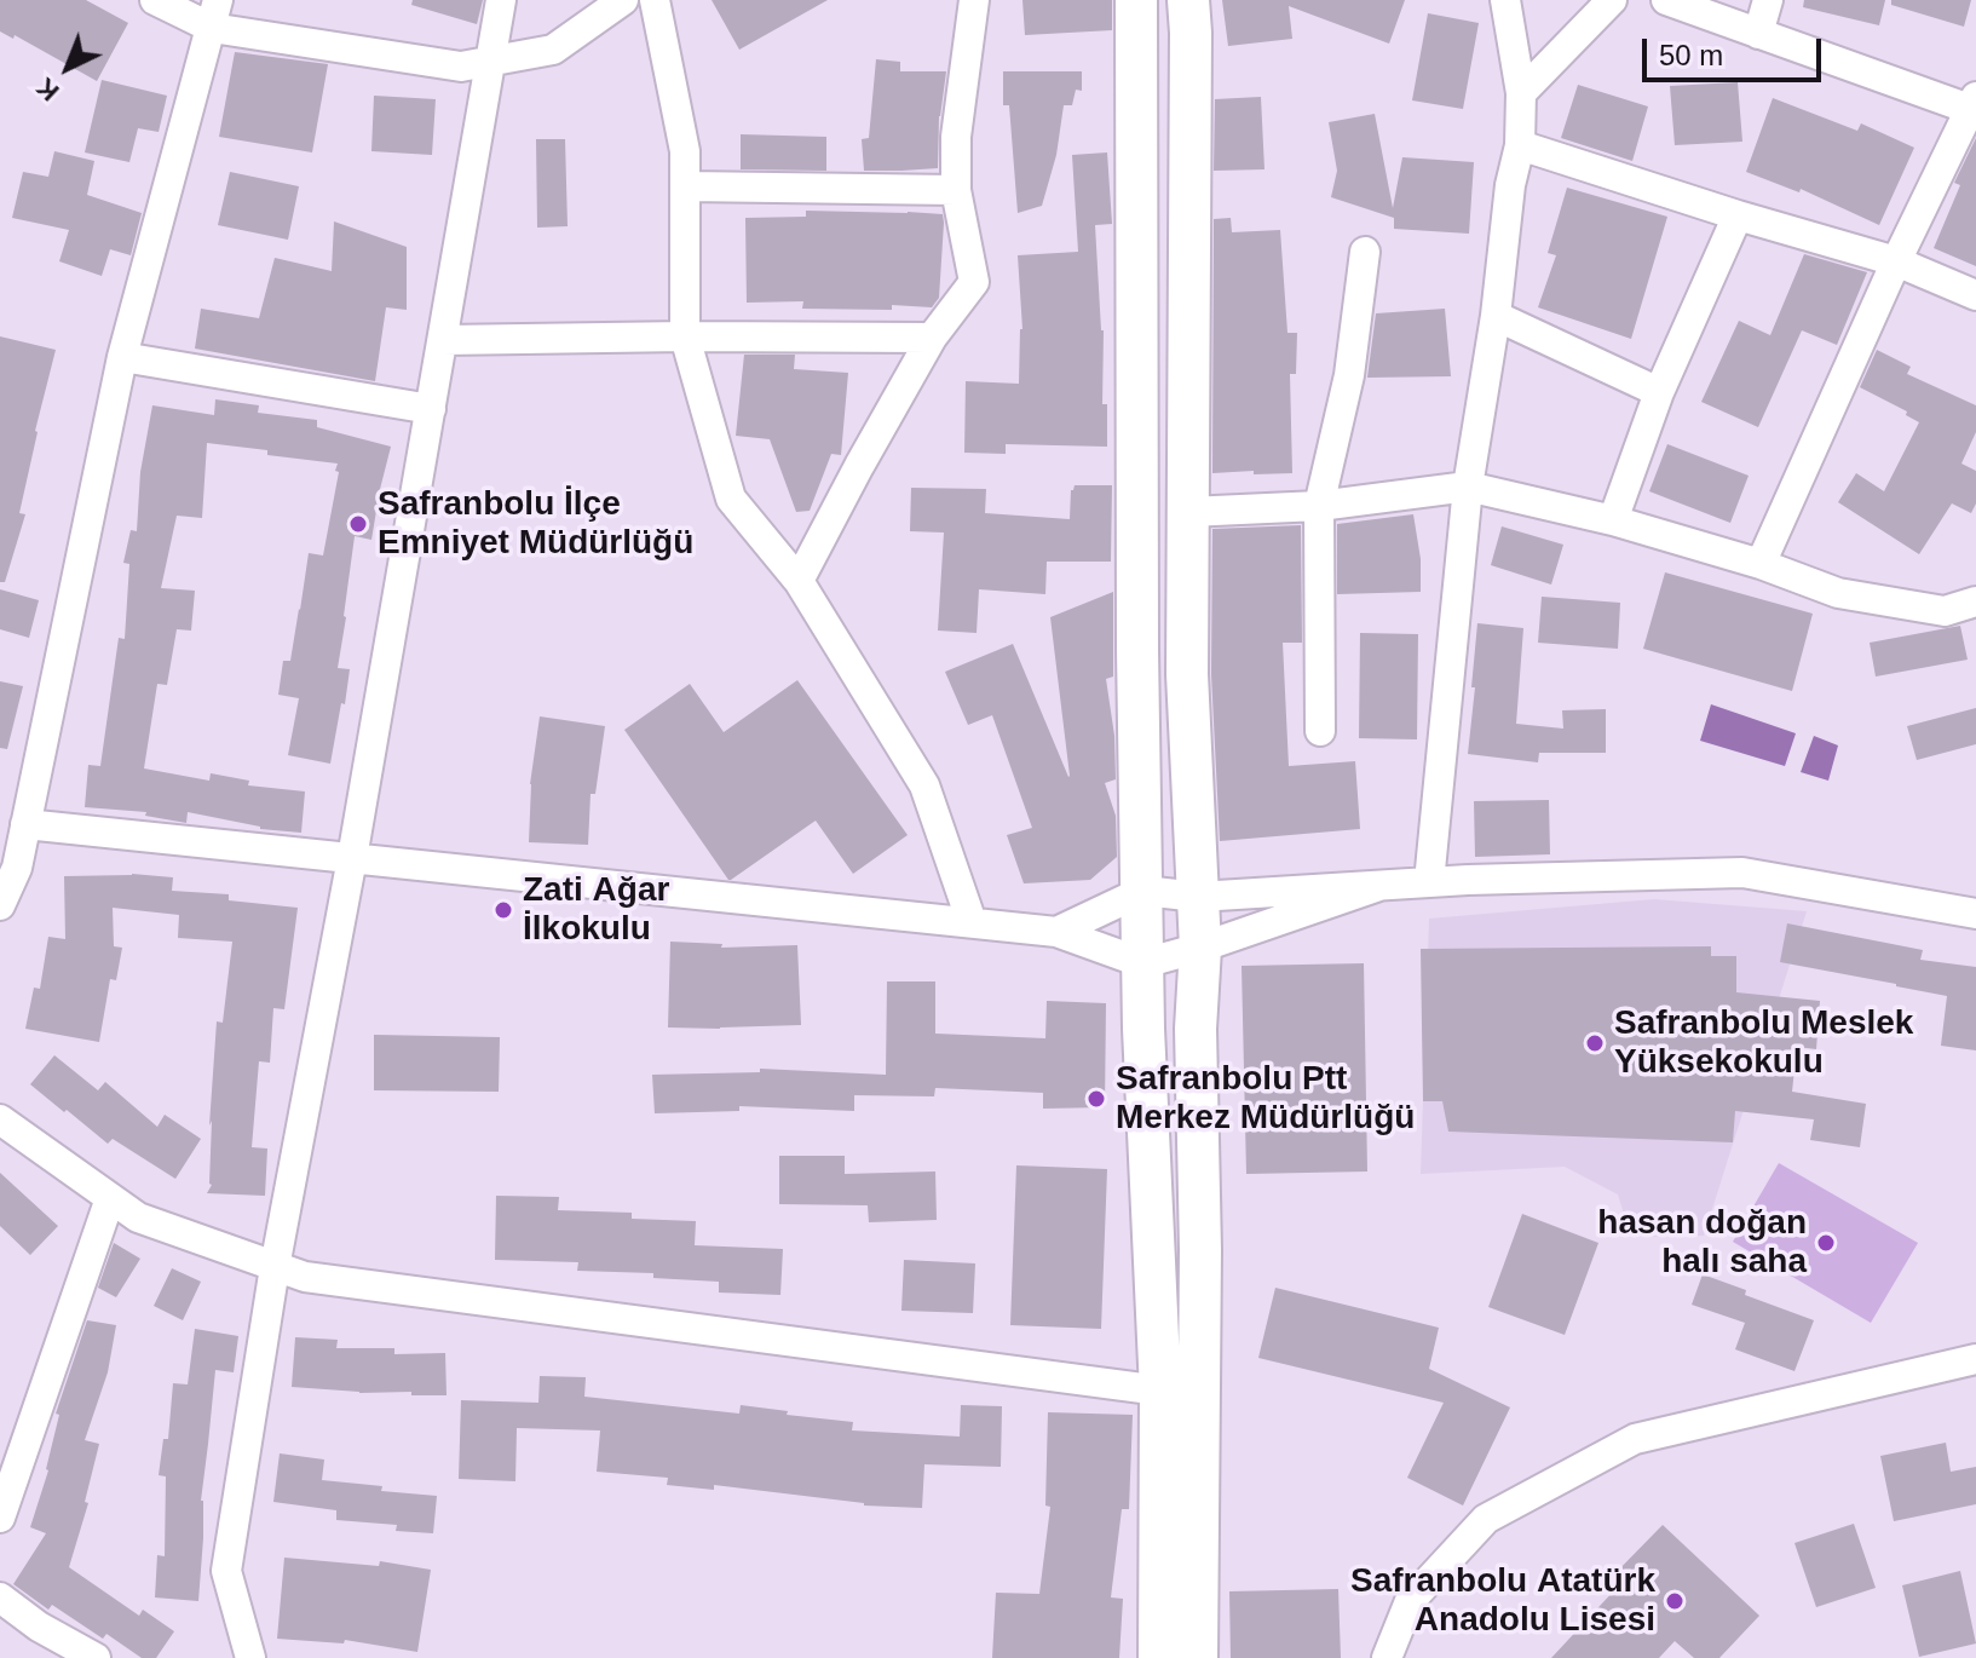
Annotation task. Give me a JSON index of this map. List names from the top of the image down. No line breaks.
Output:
{"places":["Safranbolu İlçe Emniyet Müdürlüğü","Zati Ağar İlkokulu","Safranbolu Meslek Yüksekokulu","Safranbolu Ptt Merkez Müdürlüğü","hasan doğan halı saha","Safranbolu Atatürk Anadolu Lisesi"],"scale_bar":"50 m","north":"bottom left"}
